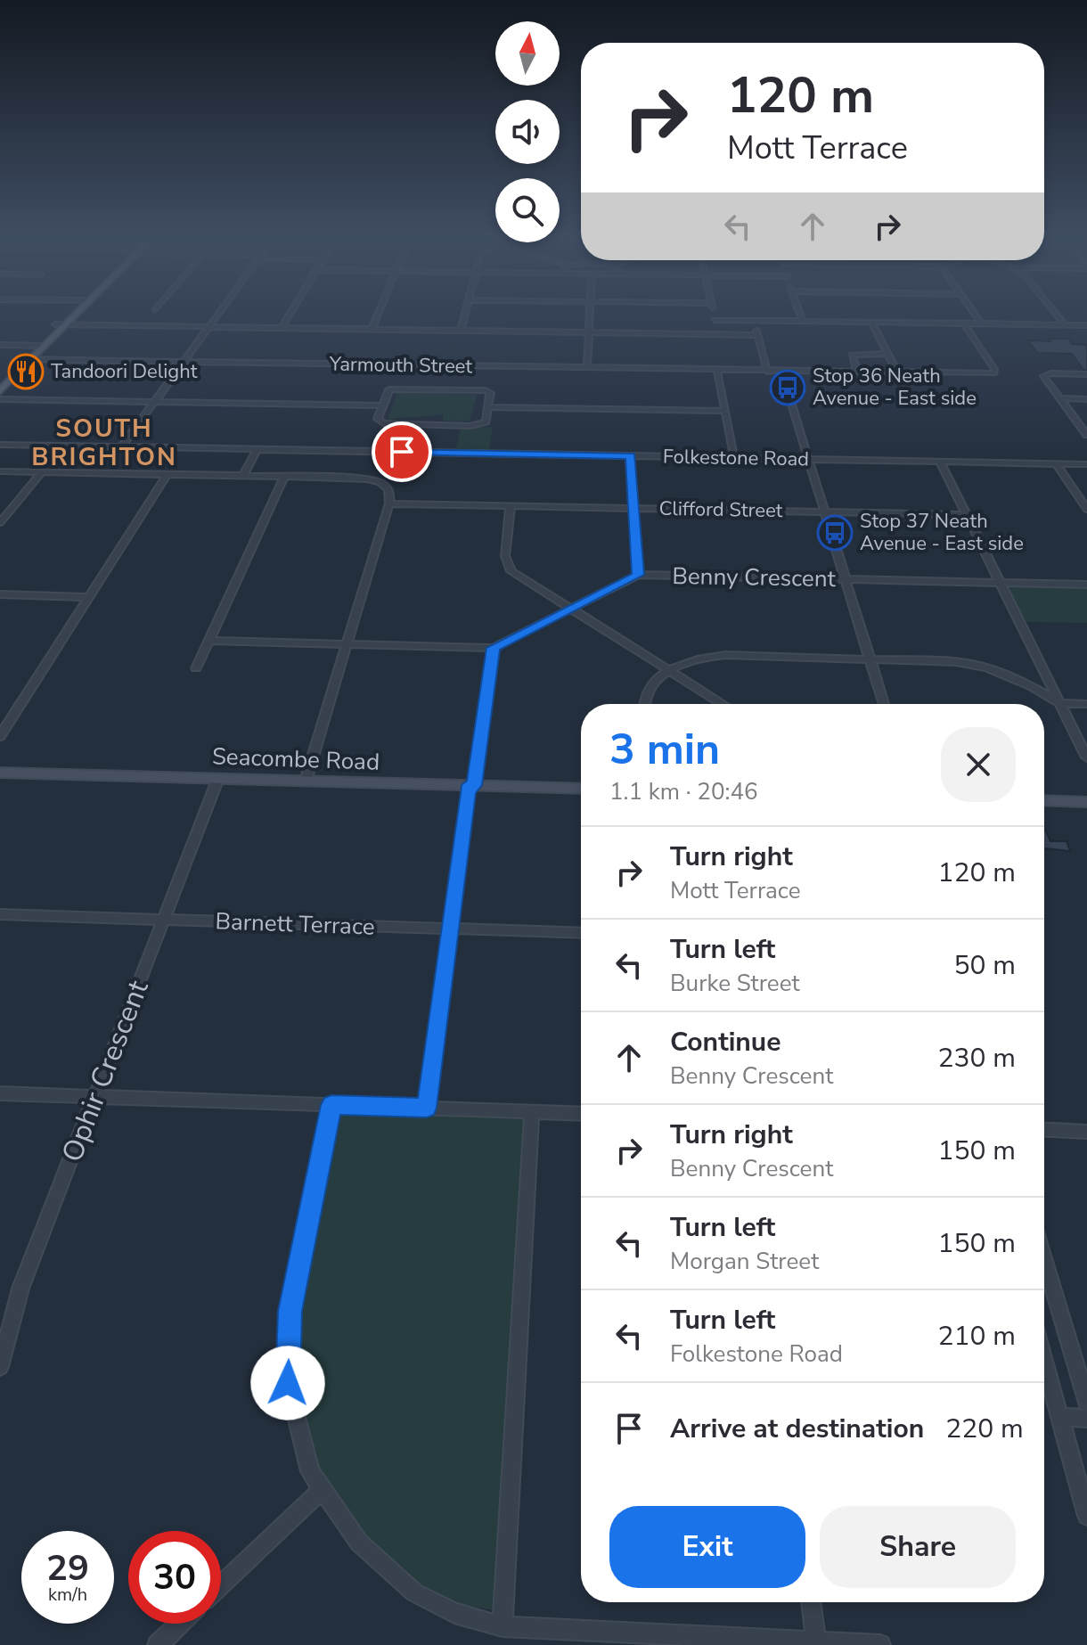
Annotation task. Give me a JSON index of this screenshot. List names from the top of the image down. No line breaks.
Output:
{"streets":{"main road":["Seacombe Road"],"street":["Yarmouth Street","Folkestone Road","Clifford Street","Benny Crescent","Barnett Terrace","Ophir Crescent"]},"crossings":[["Seacombe Road","Ophir Crescent"],["Barnett Terrace","Ophir Crescent"]],"districts":["SOUTH BRIGHTON"],"places":{"restaurant":["Tandoori Delight"],"bus stop":["Stop 36 Neath Avenue - East side","Stop 37 Neath Avenue - East side"]},"north":"top","page":{"turn":["120 m","Mott Terrace"],"heading":["3 min","1.1 km · 20:46"],"list":[{"name":"Turn right","note":"Mott Terrace","value":"120 m"},{"name":"Turn left","note":"Burke Street","value":"50 m"},{"name":"Continue","note":"Benny Crescent","value":"230 m"},{"name":"Turn right","note":"Benny Crescent","value":"150 m"},{"name":"Turn left","note":"Morgan Street","value":"150 m"},{"name":"Turn left","note":"Folkestone Road","value":"210 m"},{"name":"Arrive at destination","value":"220 m"}],"buttons":["Exit","Share"],"speed":"29 km/h","limit":"30"}}
